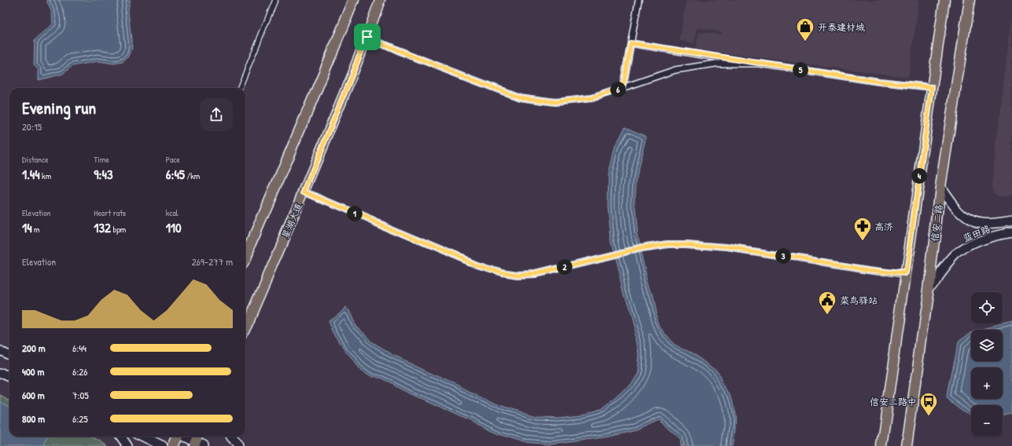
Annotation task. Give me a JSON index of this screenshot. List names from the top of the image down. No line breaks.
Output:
{"streets":{"main road":["星湖大道","信安二路","蓝田路"]},"crossings":[["信安二路","蓝田路"]],"places":{"shop":["开泰建材城"],"pharmacy":["高济"],"public building":["菜鸟驿站"],"bus stop":["信安二路中"]},"page":{"pins":["5","6","4","1","3","2"],"heading":["Evening run","20:15"],"stats":[["Distance","1.44 km"],["Time","9:43"],["Pace","6:45 /km"],["Elevation","14 m"],["Heart rate","132 bpm"],["kcal","110"]],"chart":["Elevation","269–277 m"],"map_buttons":["+","−"],"list":[{"name":"200 m","note":"6:44"},{"name":"400 m","note":"6:26"},{"name":"600 m","note":"7:05"},{"name":"800 m","note":"6:25"}]}}
